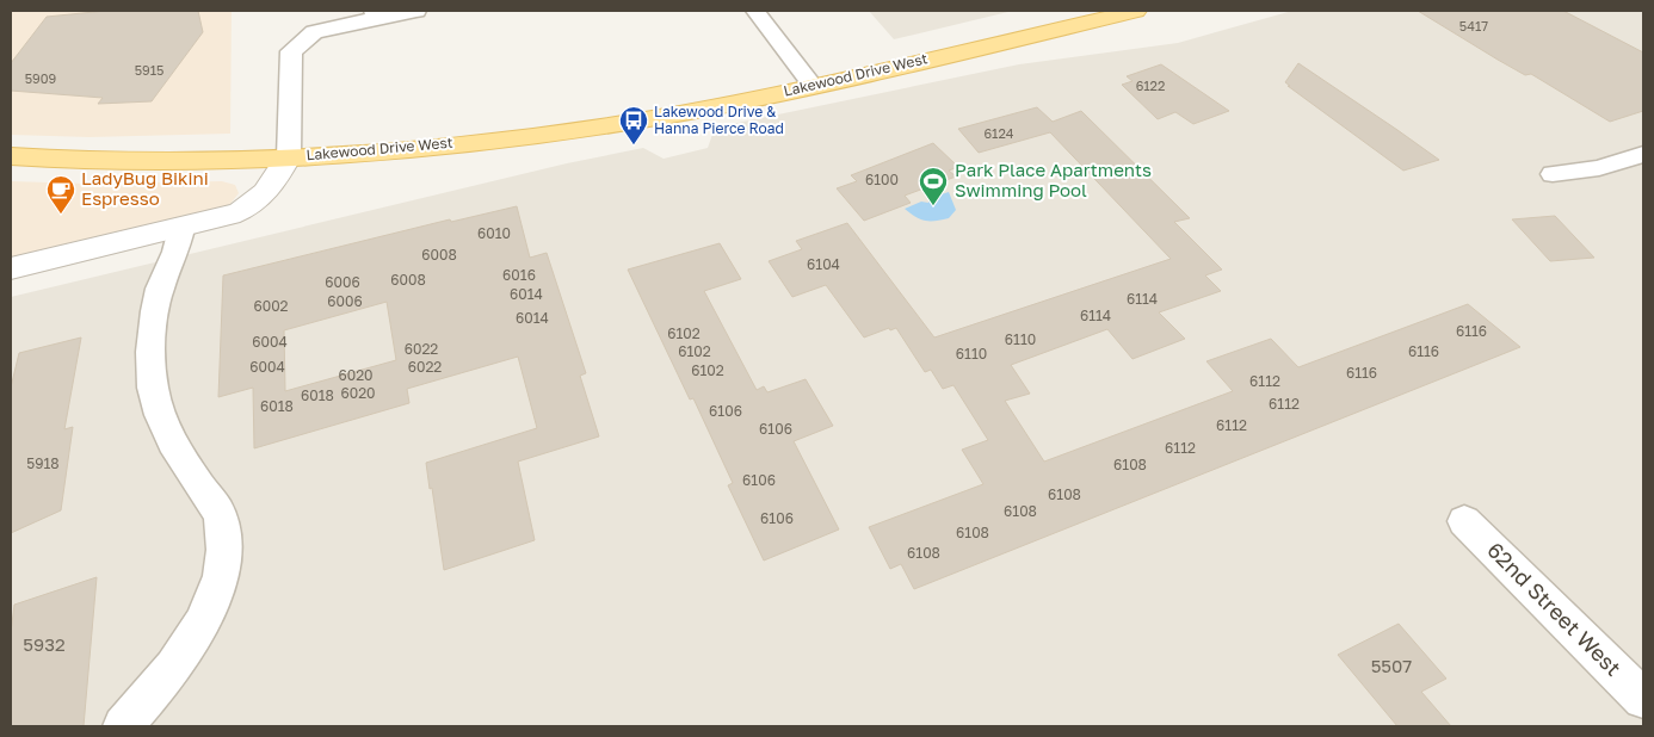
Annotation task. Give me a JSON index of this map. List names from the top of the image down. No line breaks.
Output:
{"streets":{"main road":["Lakewood Drive West"],"street":["62nd Street West"]},"places":{"bus stop":["Lakewood Drive & Hanna Pierce Road"],"sports":["Park Place Apartments Swimming Pool"],"cafe":["LadyBug Bikini Espresso"]},"house_numbers":["5417","5915","5909","6122","6124","6100","6010","6008","6104","6016","6008","6006","6014","6114","6006","6002","6114","6014","6116","6102","6110","6004","6022","6102","6116","6110","6004","6022","6102","6116","6020","6112","6020","6018","6112","6018","6106","6112","6106","6112","5918","6108","6106","6108","6108","6106","6108","6108","5932","5507"]}
